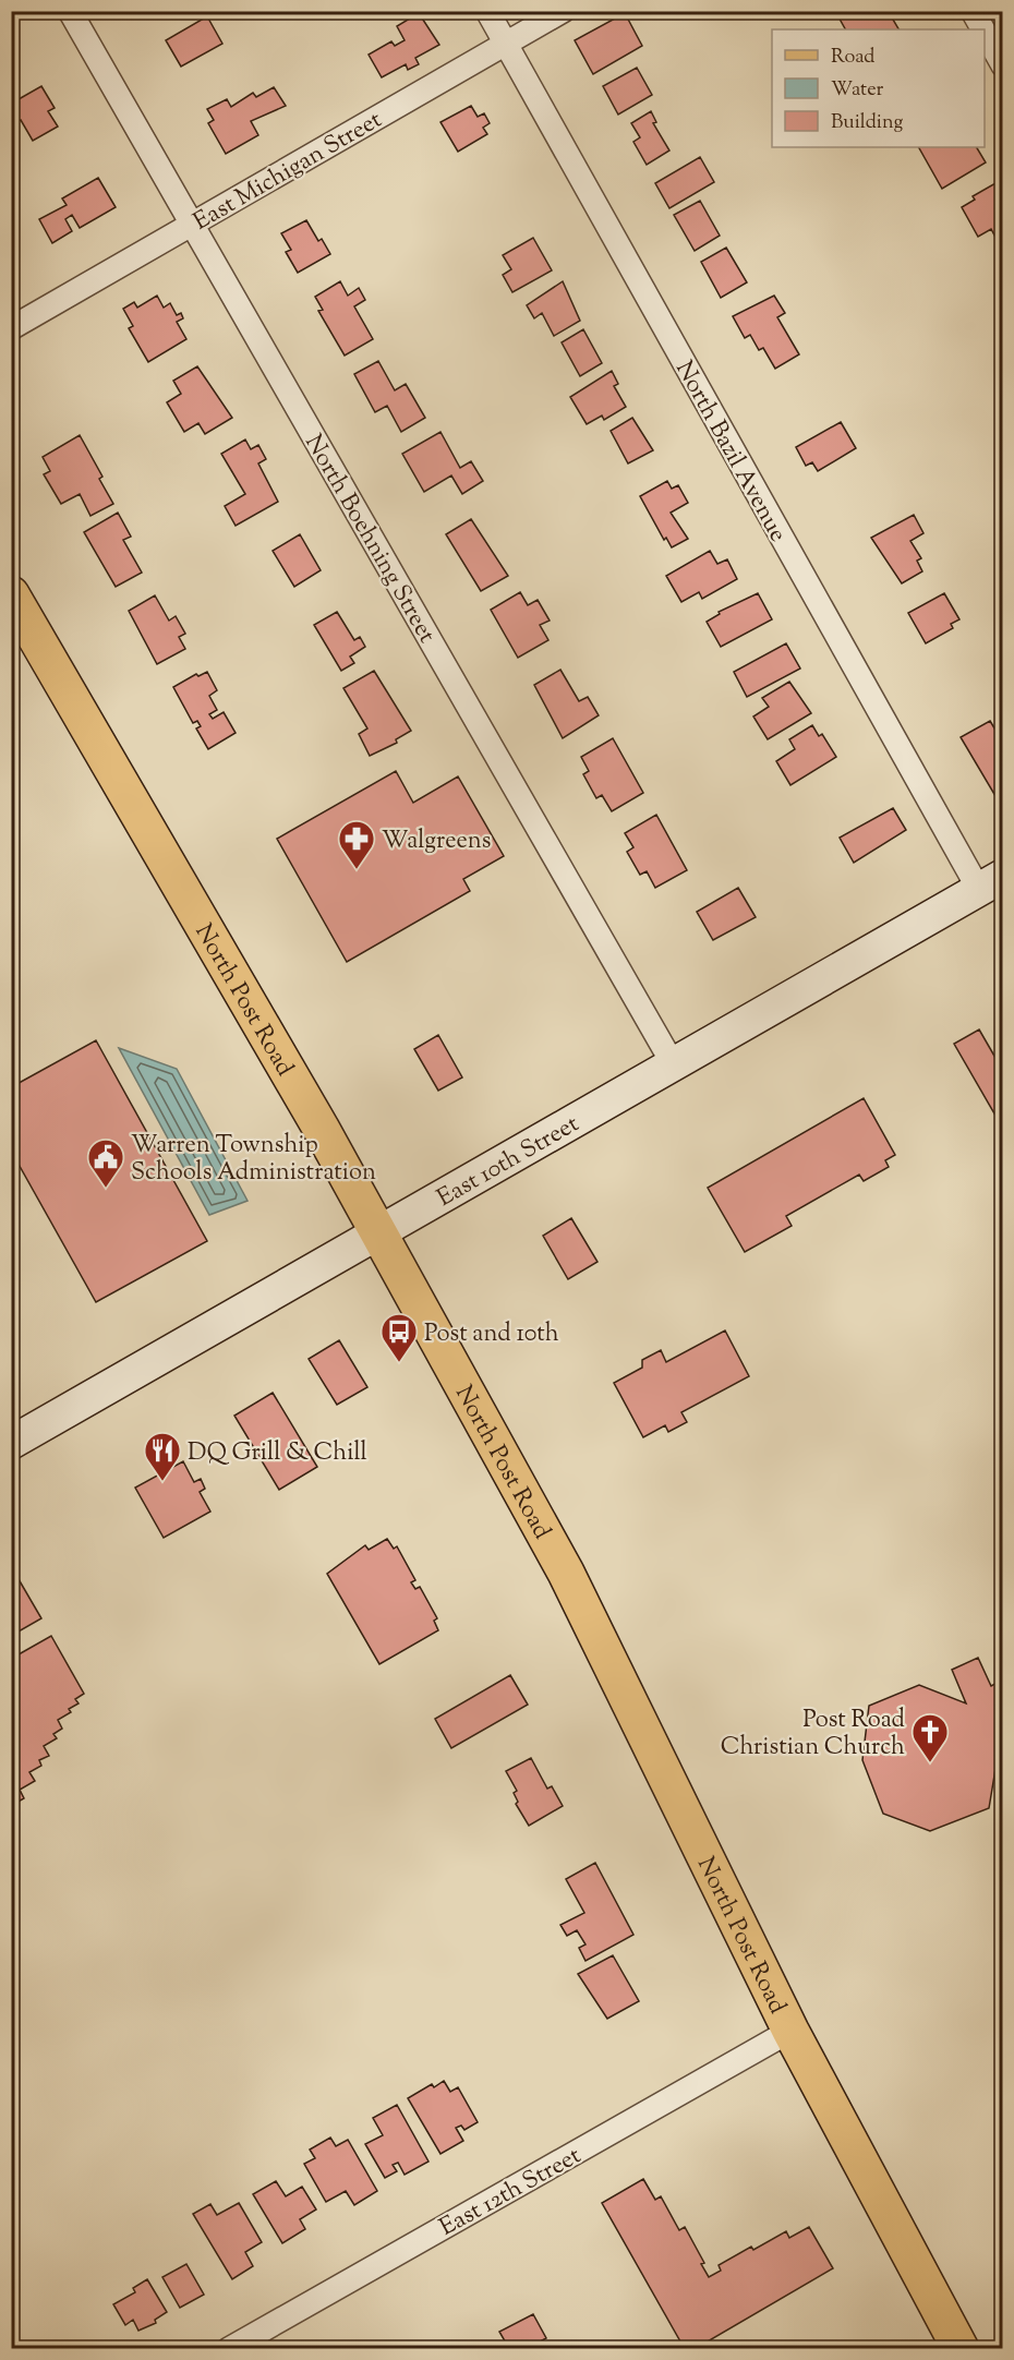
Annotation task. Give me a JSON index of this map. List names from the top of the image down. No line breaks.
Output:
{"streets":{"main road":["North Post Road","East 10th Street"],"street":["East Michigan Street","North Bazil Avenue","North Boehning Street","East 12th Street"]},"crossings":[["East Michigan Street","North Bazil Avenue"],["East Michigan Street","North Boehning Street"],["North Bazil Avenue","East 10th Street"],["North Boehning Street","East 10th Street"],["North Post Road","East 10th Street"],["North Post Road","East 12th Street"]],"places":{"pharmacy":["Walgreens"],"public building":["Warren Township Schools Administration"],"bus stop":["Post and 10th"],"restaurant":["DQ Grill & Chill"],"church":["Post Road Christian Church"]},"legend":["Road","Water","Building"]}
